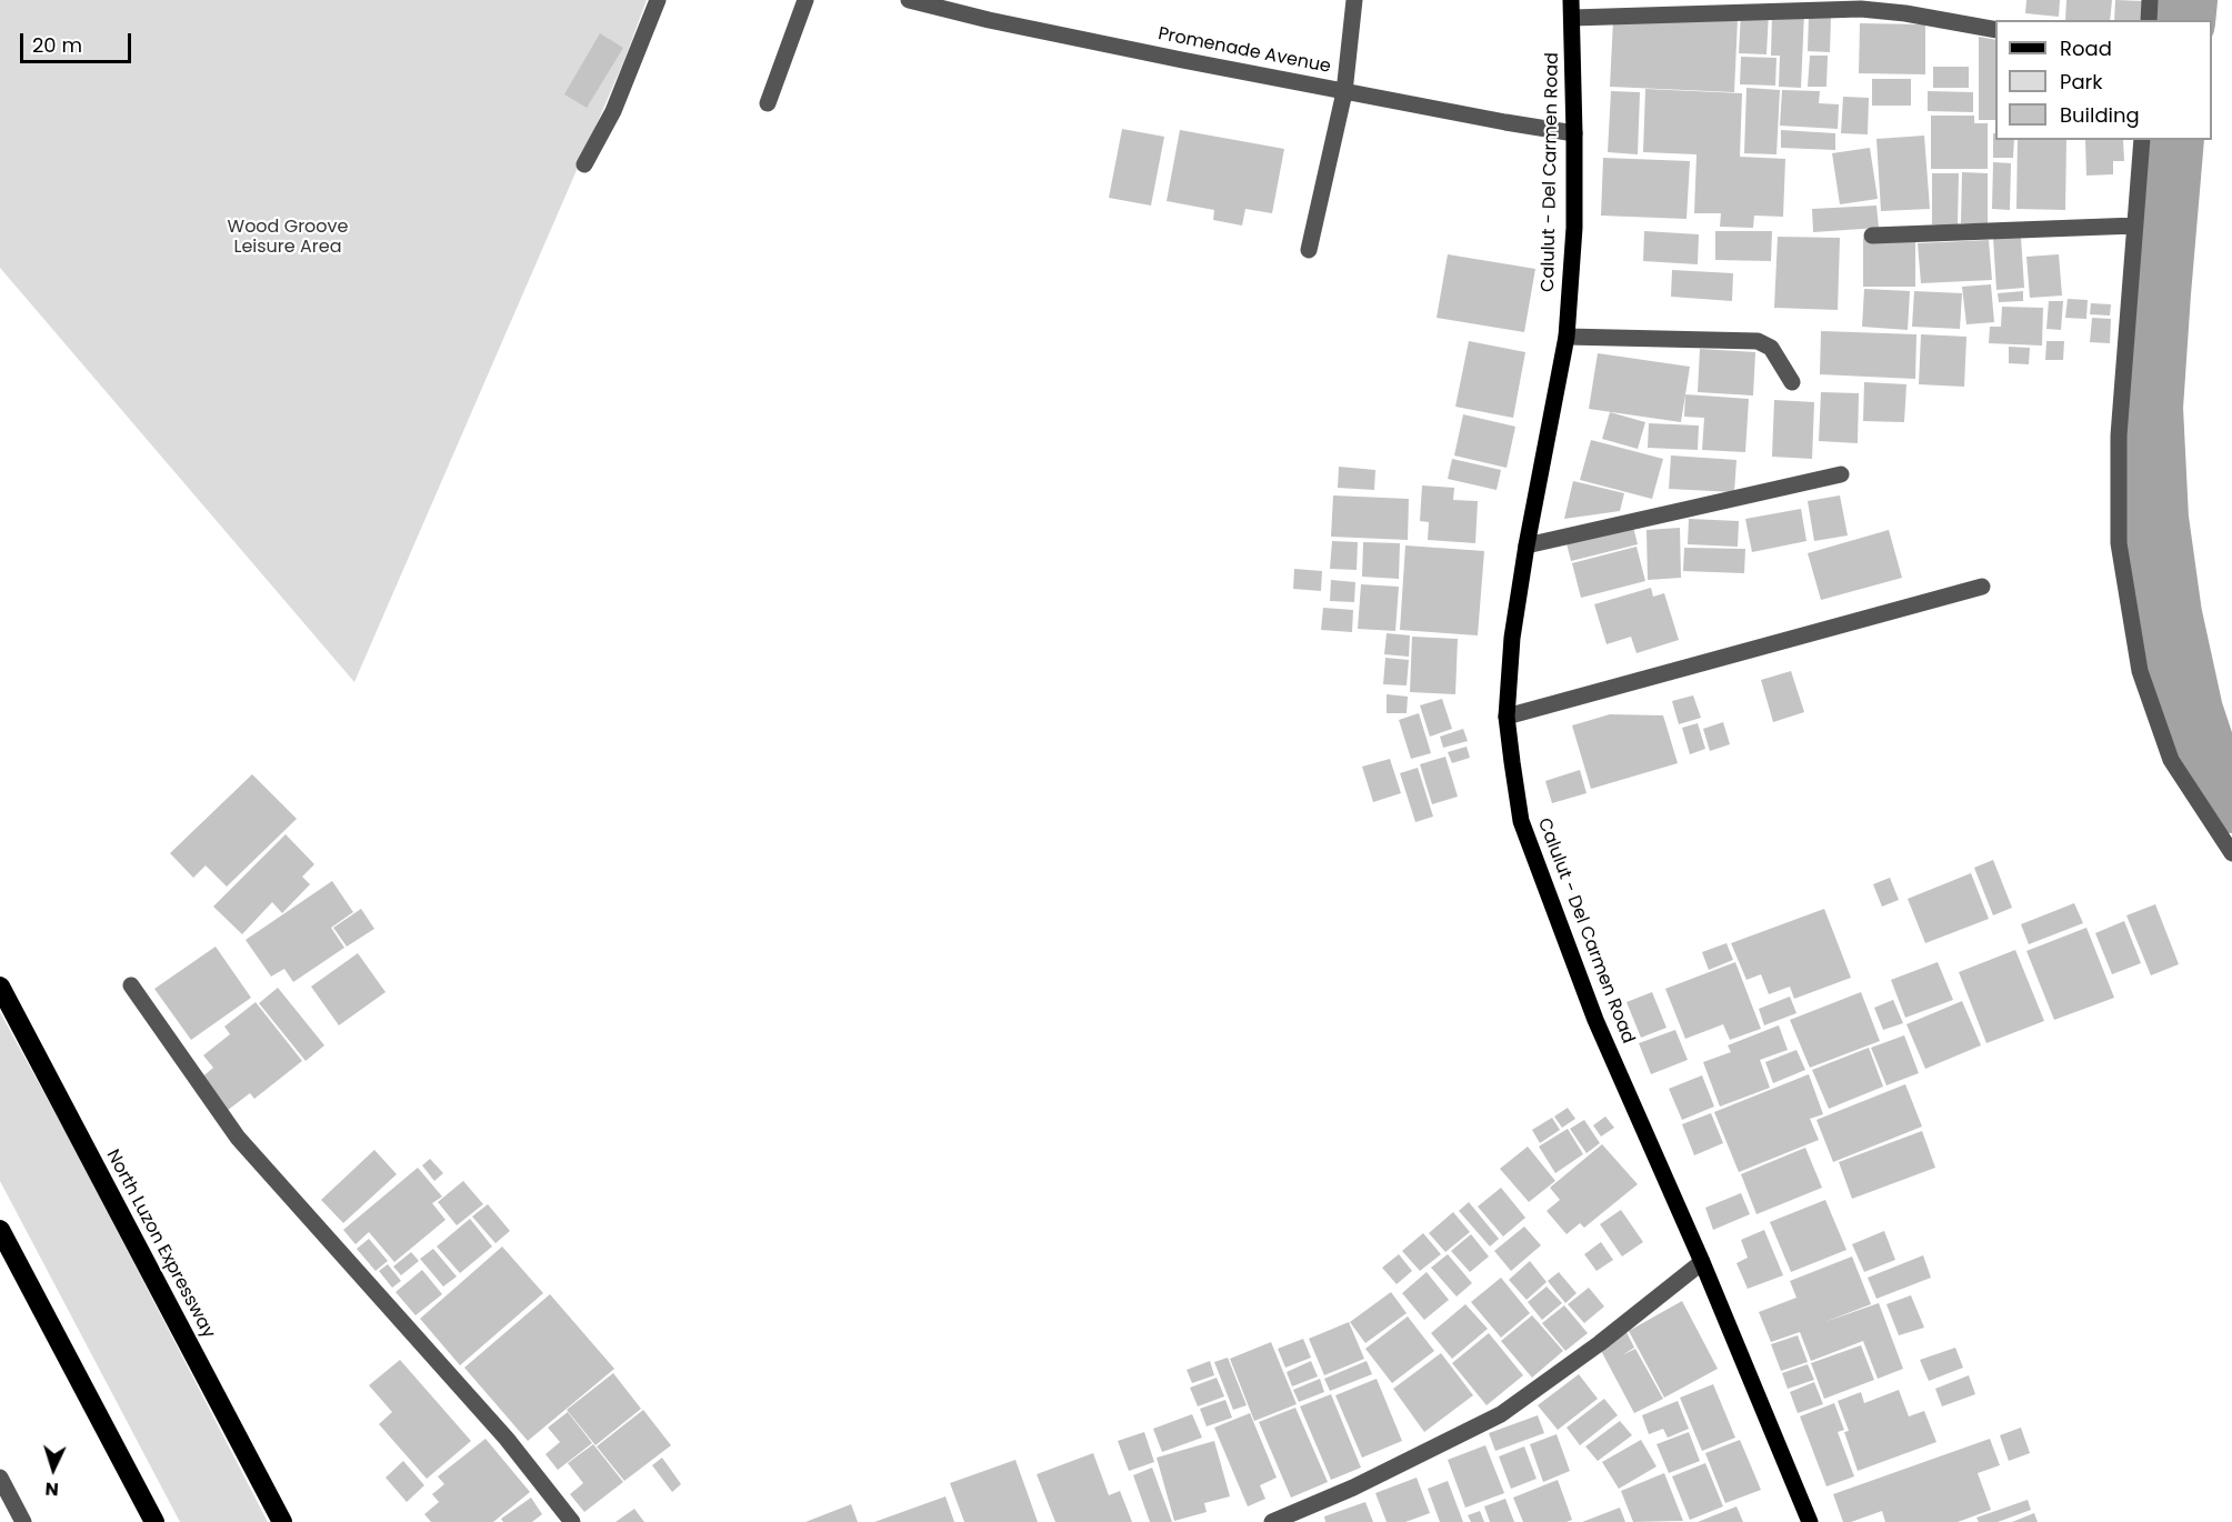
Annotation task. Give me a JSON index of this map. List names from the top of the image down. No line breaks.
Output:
{"streets":{"highway":["North Luzon Expressway"],"main road":["Calulut - Del Carmen Road"],"street":["Promenade Avenue"]},"crossings":[["Promenade Avenue","Calulut - Del Carmen Road"]],"parks":["Wood Groove Leisure Area"],"legend":["Road","Park","Building"],"scale_bar":"20 m","north":"bottom"}
